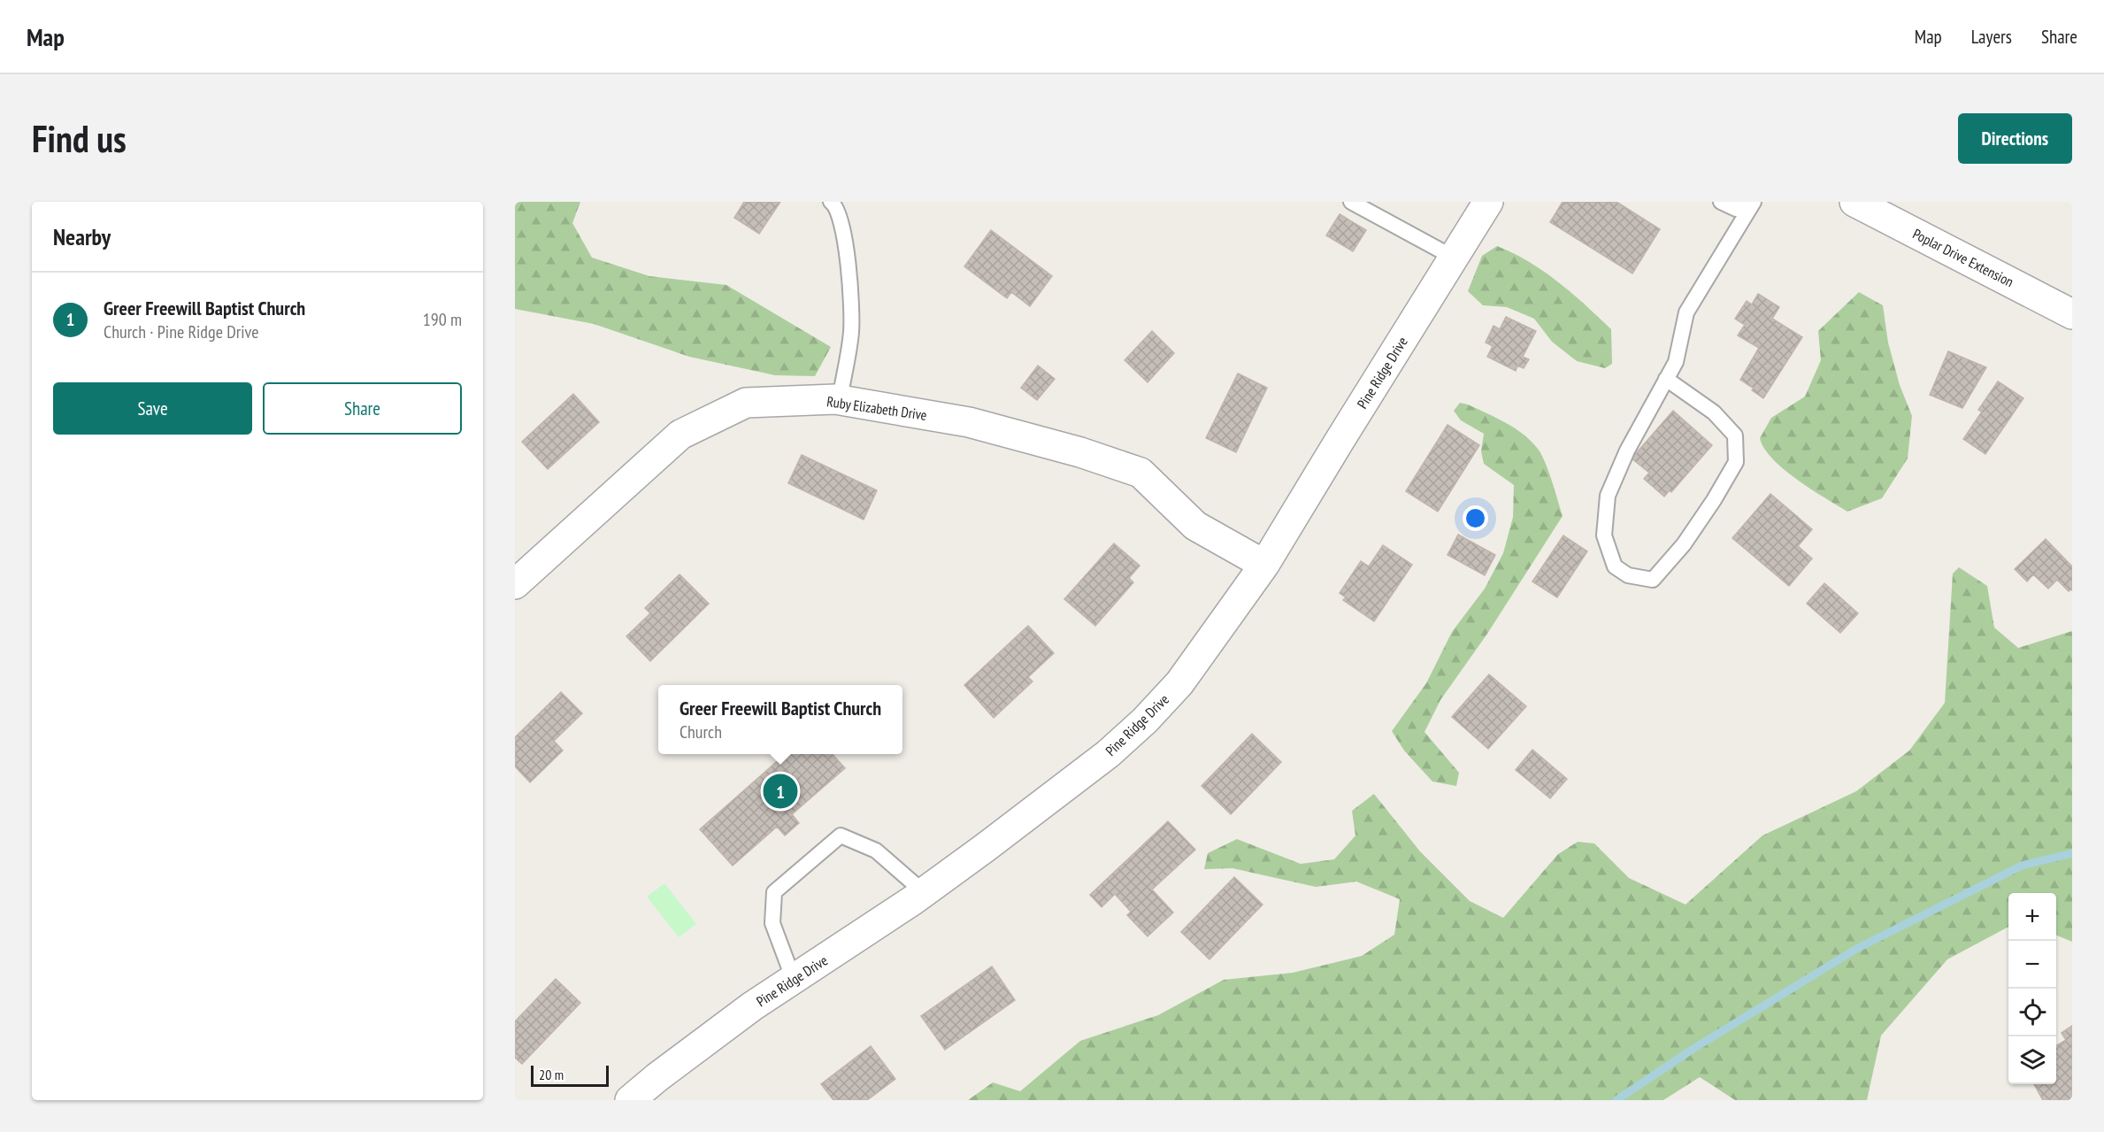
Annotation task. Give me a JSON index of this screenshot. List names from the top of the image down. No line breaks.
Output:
{"streets":{"street":["Poplar Drive Extension","Pine Ridge Drive","Ruby Elizabeth Drive"]},"crossings":[["Pine Ridge Drive","Ruby Elizabeth Drive"]],"scale_bar":"20 m","page":{"header":"Map","nav":["Map","Layers","Share"],"buttons":["Directions",["Save","Share"]],"title":"Find us","heading":"Nearby","list":[{"mark":"1","name":"Greer Freewill Baptist Church","note":"Church · Pine Ridge Drive","value":"190 m"}],"popup":["Greer Freewill Baptist Church","Church"],"pins":"1","map_buttons":["+","−"],"scale":"20 m"}}
